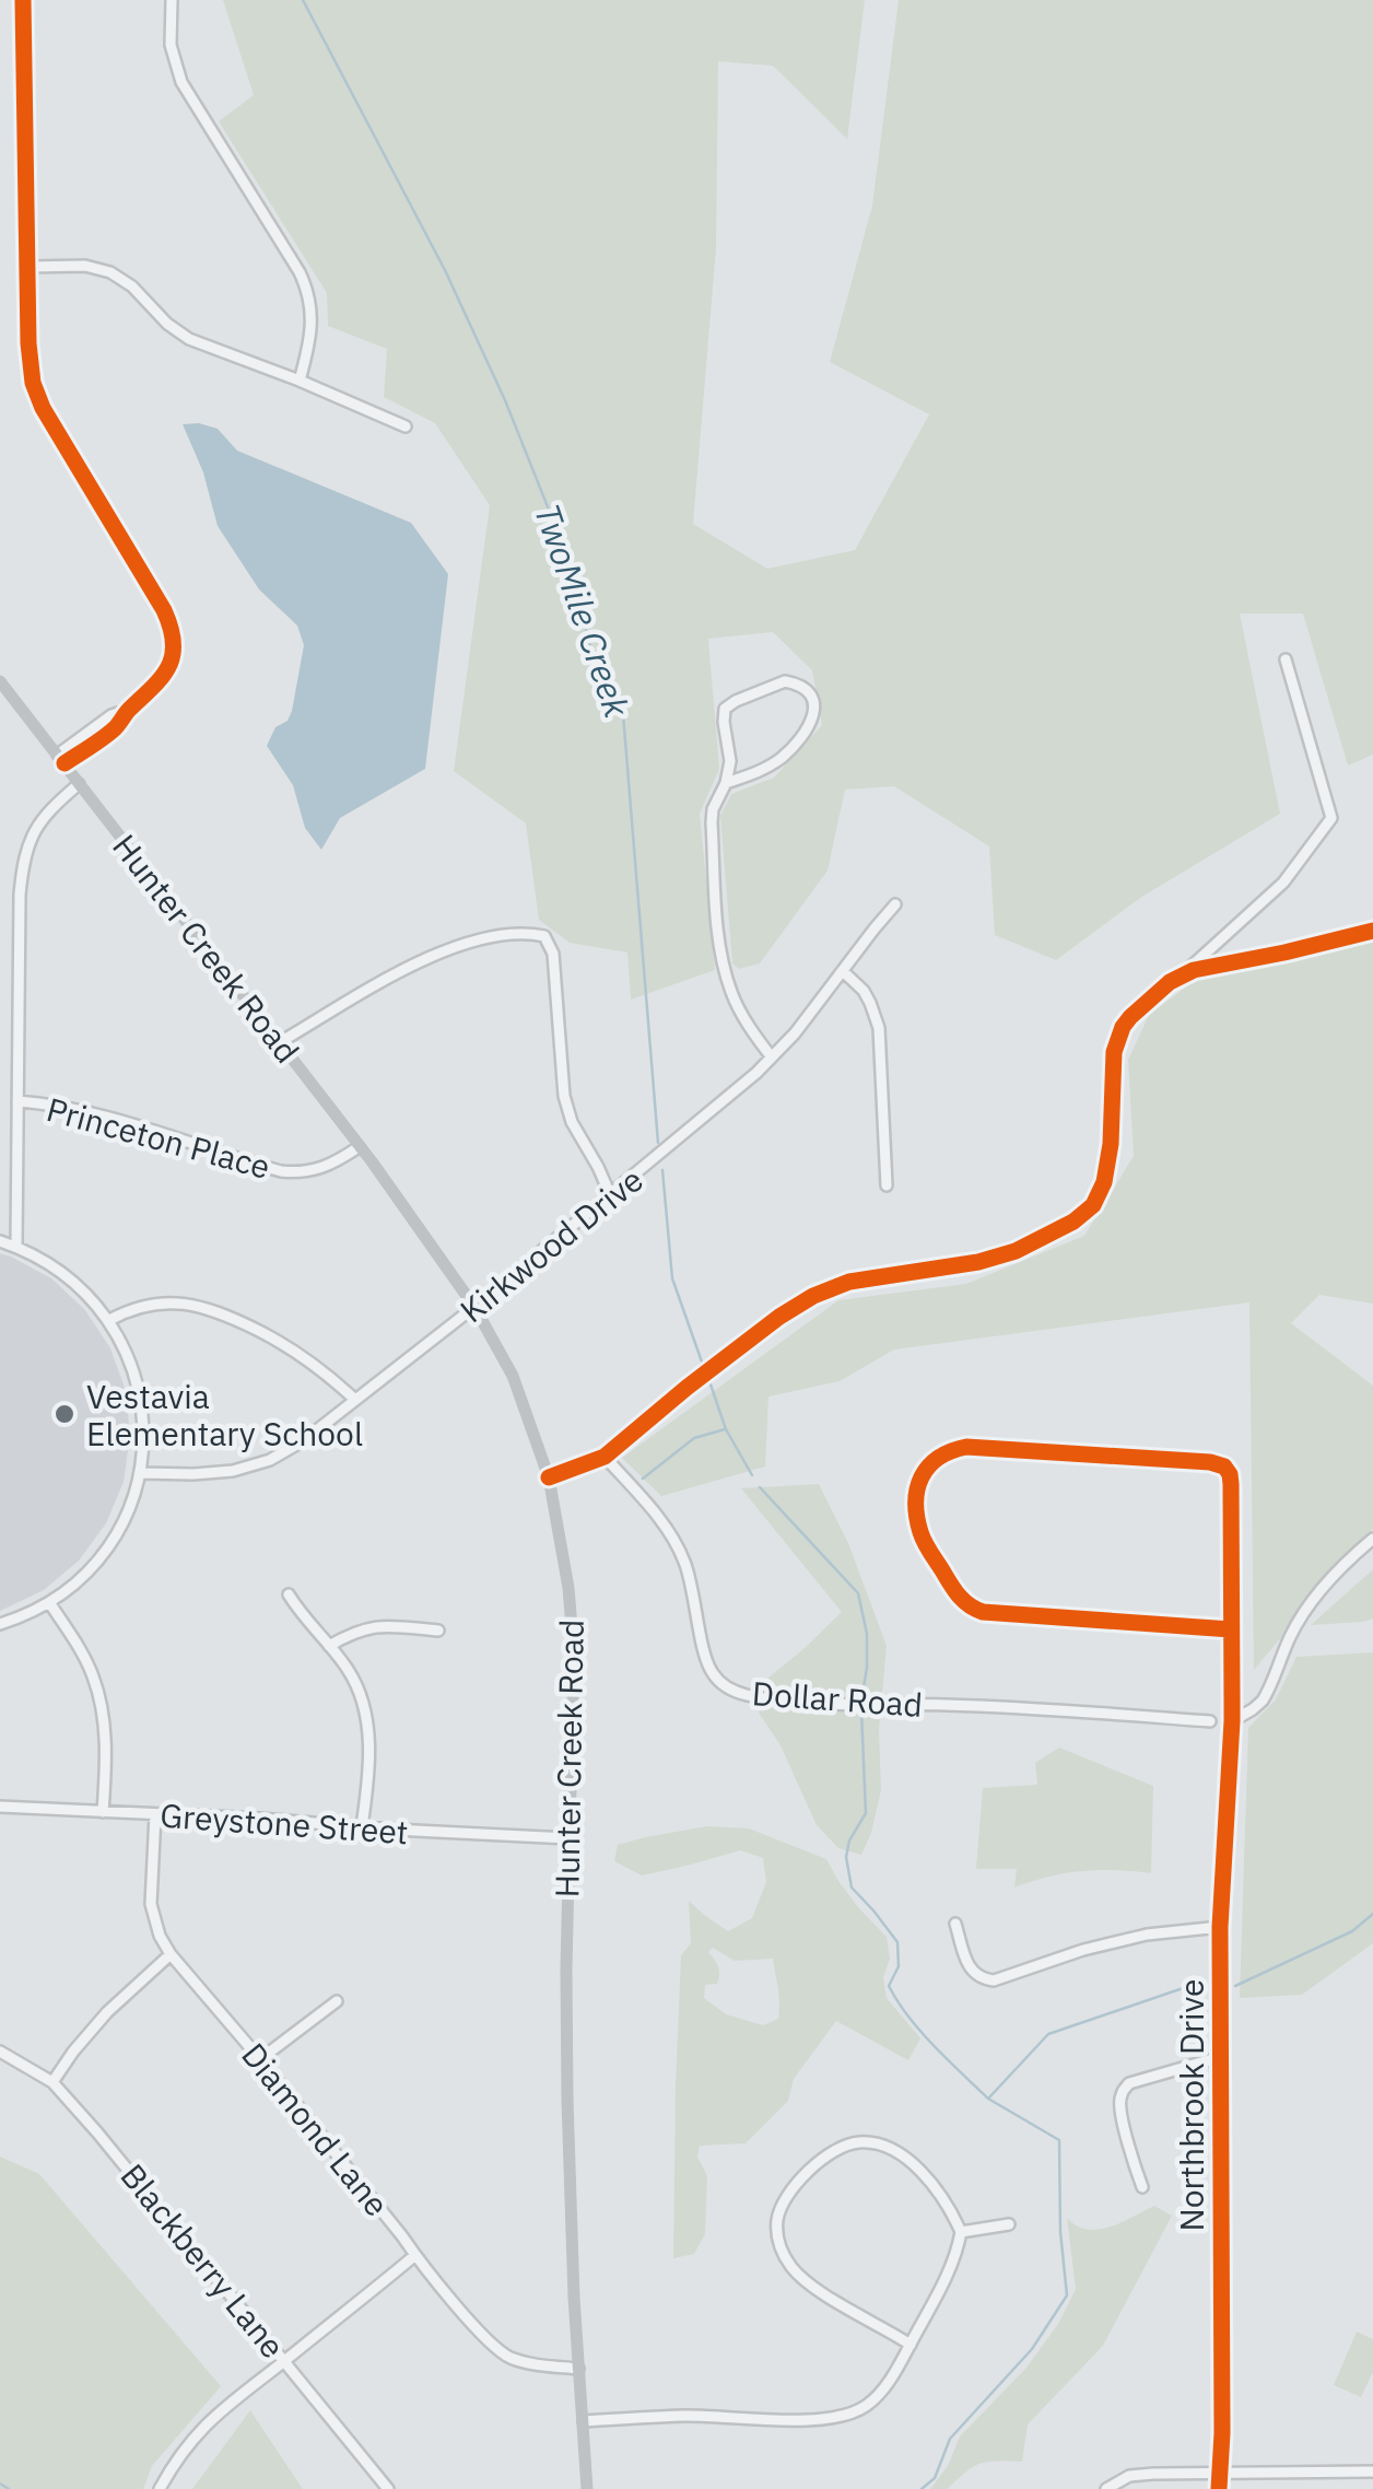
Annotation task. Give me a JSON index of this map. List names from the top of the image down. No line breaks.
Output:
{"streets":{"main road":["Hunter Creek Road"],"street":["Princeton Place","Kirkwood Drive","Dollar Road","Greystone Street","Northbrook Drive","Diamond Lane","Blackberry Lane"]},"crossings":[["Hunter Creek Road","Princeton Place"],["Hunter Creek Road","Kirkwood Drive"],["Hunter Creek Road","Greystone Street"],["Hunter Creek Road","Diamond Lane"],["Greystone Street","Diamond Lane"]],"water":["TwoMile Creek"],"places":["Vestavia Elementary School"]}
